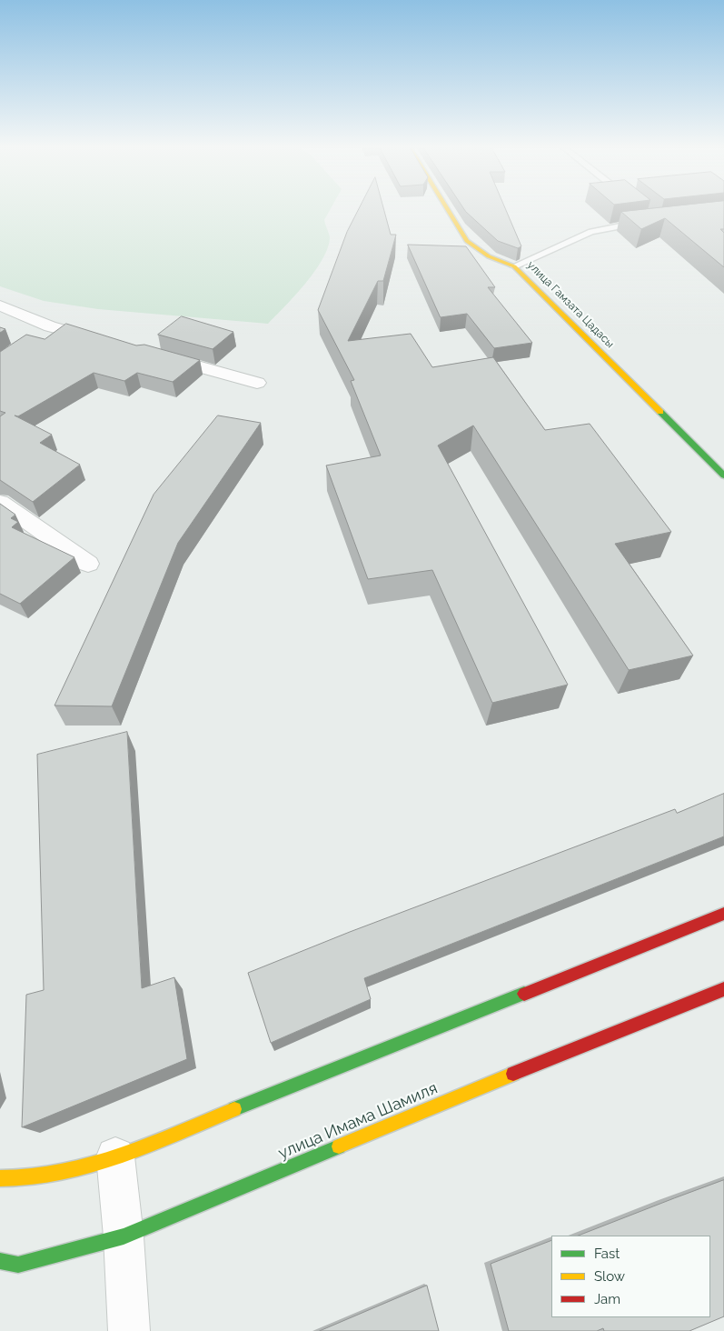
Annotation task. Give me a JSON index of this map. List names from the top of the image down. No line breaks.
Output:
{"streets":{"street":["улица Гамзата Цадасы","улица Имама Шамиля"]},"legend":["Fast","Slow","Jam"]}
